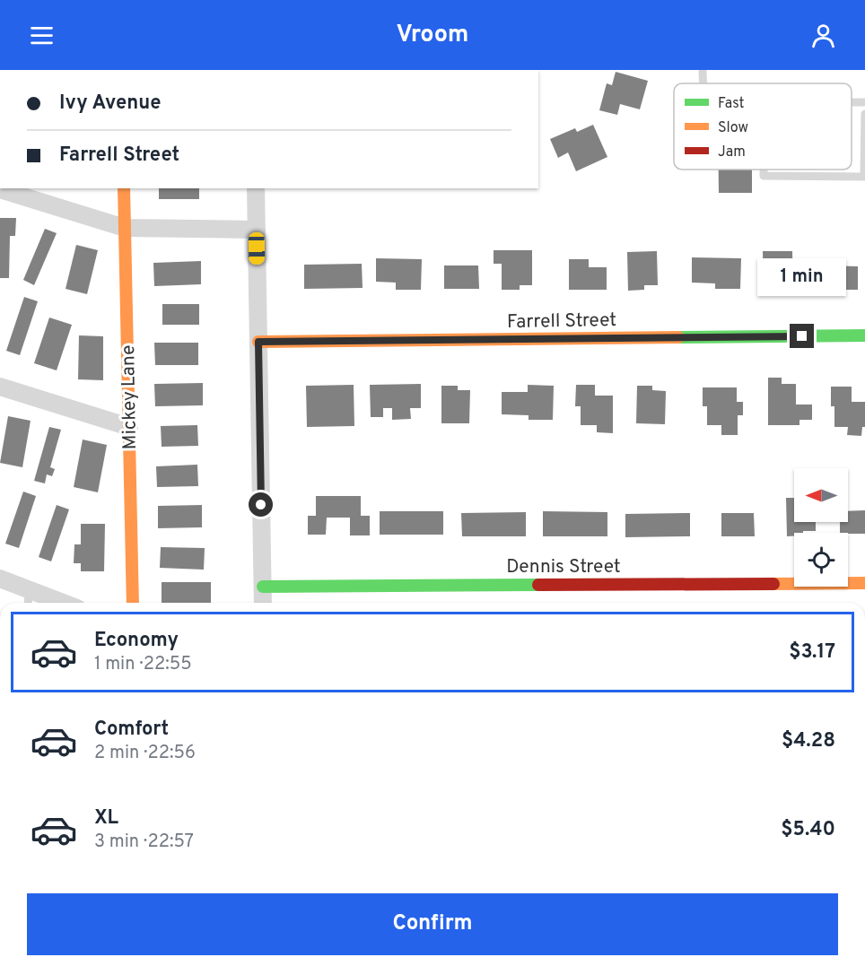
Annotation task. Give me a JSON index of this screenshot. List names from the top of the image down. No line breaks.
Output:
{"streets":{"street":["Farrell Street","Mickey Lane","Dennis Street"]},"legend":["Fast","Slow","Jam"],"north":"left","page":{"header":"Vroom","banner":["Ivy Avenue","Farrell Street"],"bubble":"1 min","list":[{"name":"Economy","note":"1 min · 22:55","value":"$3.17"},{"name":"Comfort","note":"2 min · 22:56","value":"$4.28"},{"name":"XL","note":"3 min · 22:57","value":"$5.40"}],"buttons":"Confirm"}}
